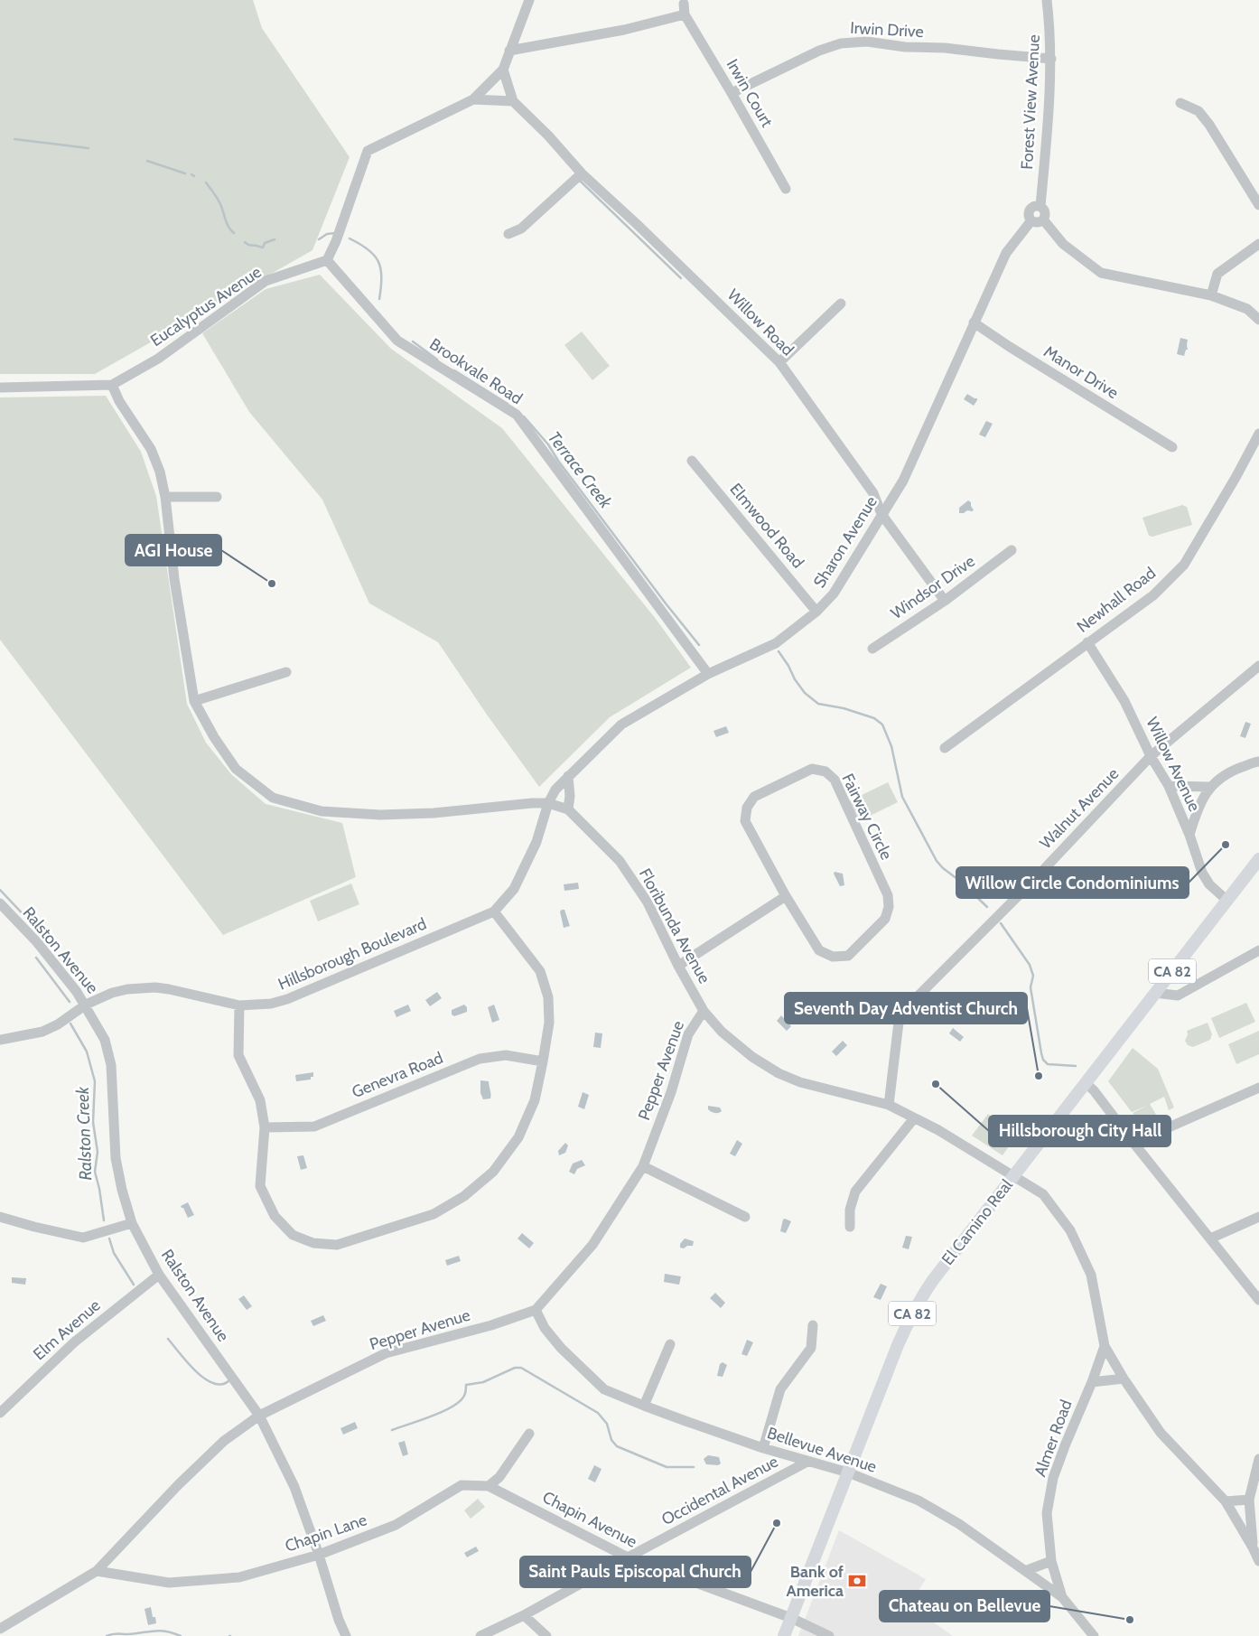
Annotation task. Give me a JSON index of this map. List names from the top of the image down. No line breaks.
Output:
{"streets":{"main road":["CA 82","El Camino Real"],"street":["Irwin Drive","Irwin Court","Forest View Avenue","Eucalyptus Avenue","Willow Road","Brookvale Road","Manor Drive","Elmwood Road","Sharon Avenue","Windsor Drive","Newhall Road","Willow Avenue","Walnut Avenue","Fairway Circle","Floribunda Avenue","Ralston Avenue","Hillsborough Boulevard","Pepper Avenue","Genevra Road","Elm Avenue","Almer Road","Bellevue Avenue","Occidental Avenue","Chapin Avenue","Chapin Lane"]},"crossings":[["Irwin Drive","Irwin Court"],["Irwin Drive","Forest View Avenue"],["Forest View Avenue","Sharon Avenue"],["Eucalyptus Avenue","Brookvale Road"],["Eucalyptus Avenue","Floribunda Avenue"],["Willow Road","Sharon Avenue"],["Willow Road","Windsor Drive"],["Brookvale Road","Sharon Avenue"],["Manor Drive","Sharon Avenue"],["Elmwood Road","Sharon Avenue"],["Sharon Avenue","Floribunda Avenue"],["Sharon Avenue","Hillsborough Boulevard"],["Newhall Road","Willow Avenue"],["Willow Avenue","Walnut Avenue"],["Willow Avenue","El Camino Real"],["Walnut Avenue","Floribunda Avenue"],["Floribunda Avenue","Hillsborough Boulevard"],["Floribunda Avenue","Pepper Avenue"],["Floribunda Avenue","El Camino Real"],["Floribunda Avenue","Almer Road"],["Ralston Avenue","Hillsborough Boulevard"],["Ralston Avenue","Pepper Avenue"],["Ralston Avenue","Elm Avenue"],["Ralston Avenue","Chapin Lane"],["Pepper Avenue","Bellevue Avenue"],["Pepper Avenue","Chapin Lane"],["El Camino Real","Bellevue Avenue"],["El Camino Real","Chapin Avenue"],["Almer Road","Bellevue Avenue"],["Bellevue Avenue","Occidental Avenue"],["Occidental Avenue","Chapin Avenue"],["Chapin Avenue","Chapin Lane"]],"water":["Terrace Creek","Ralston Creek"],"places":{"other":["AGI House","Willow Circle Condominiums","Seventh Day Adventist Church","Hillsborough City Hall","Saint Pauls Episcopal Church","Chateau on Bellevue"],"bank":["Bank of America"]}}
